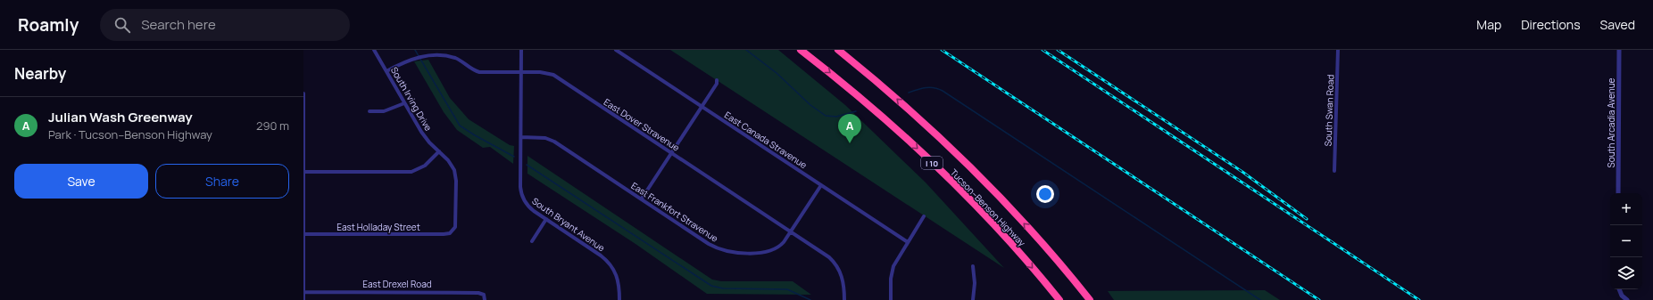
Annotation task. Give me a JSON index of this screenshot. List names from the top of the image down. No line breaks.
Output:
{"streets":{"highway":["I 10","Tucson–Benson Highway"],"street":["South Irving Drive","South Swan Road","South Arcadia Avenue","East Dover Stravenue","East Canada Stravenue","East Frankfort Stravenue","South Bryant Avenue","East Holladay Street","East Drexel Road"]},"crossings":[["South Irving Drive","East Dover Stravenue"],["South Irving Drive","East Holladay Street"],["East Dover Stravenue","East Frankfort Stravenue"],["East Dover Stravenue","South Bryant Avenue"],["East Canada Stravenue","East Frankfort Stravenue"],["East Frankfort Stravenue","South Bryant Avenue"]],"page":{"header":"Roamly","search":"Search here","nav":["Map","Directions","Saved"],"heading":"Nearby","list":[{"mark":"A","name":"Julian Wash Greenway","note":"Park · Tucson–Benson Highway","value":"290 m"}],"pins":"A","buttons":["Save","Share"],"map_buttons":["+","−"]}}
